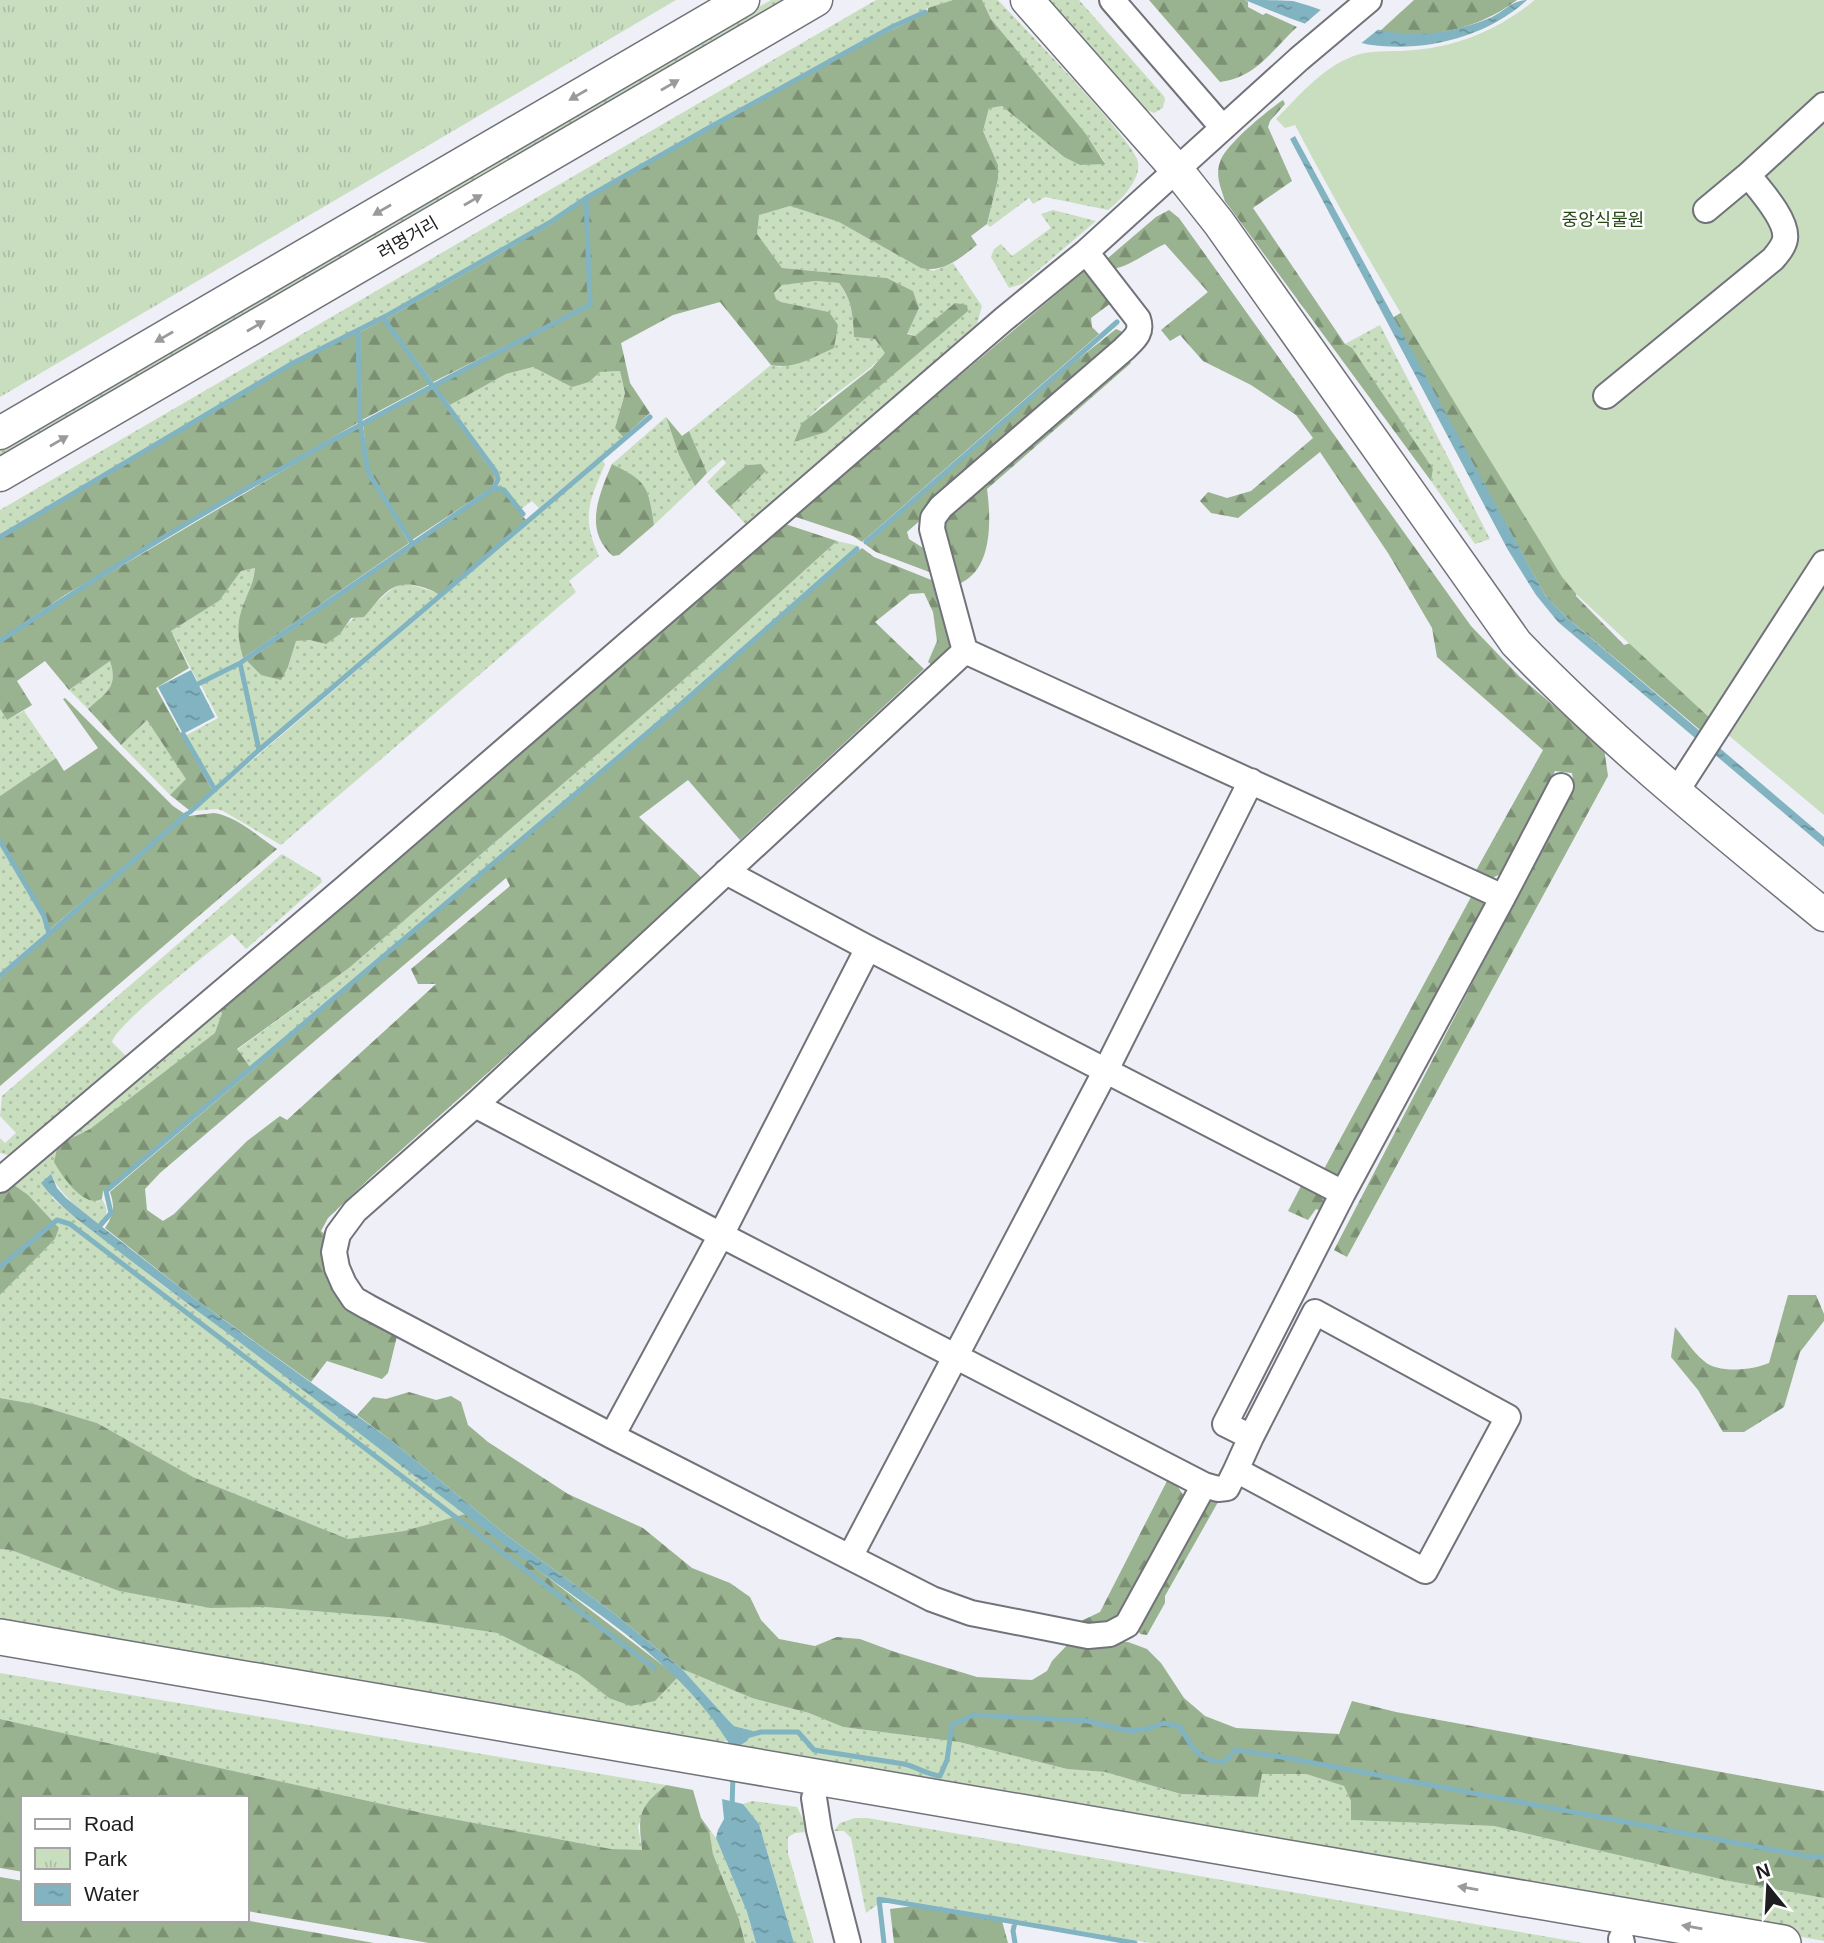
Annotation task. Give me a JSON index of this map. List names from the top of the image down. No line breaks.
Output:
{"streets":{"main road":["려명거리"]},"parks":["중앙식물원"],"legend":["Road","Park","Water"],"north":"top"}
